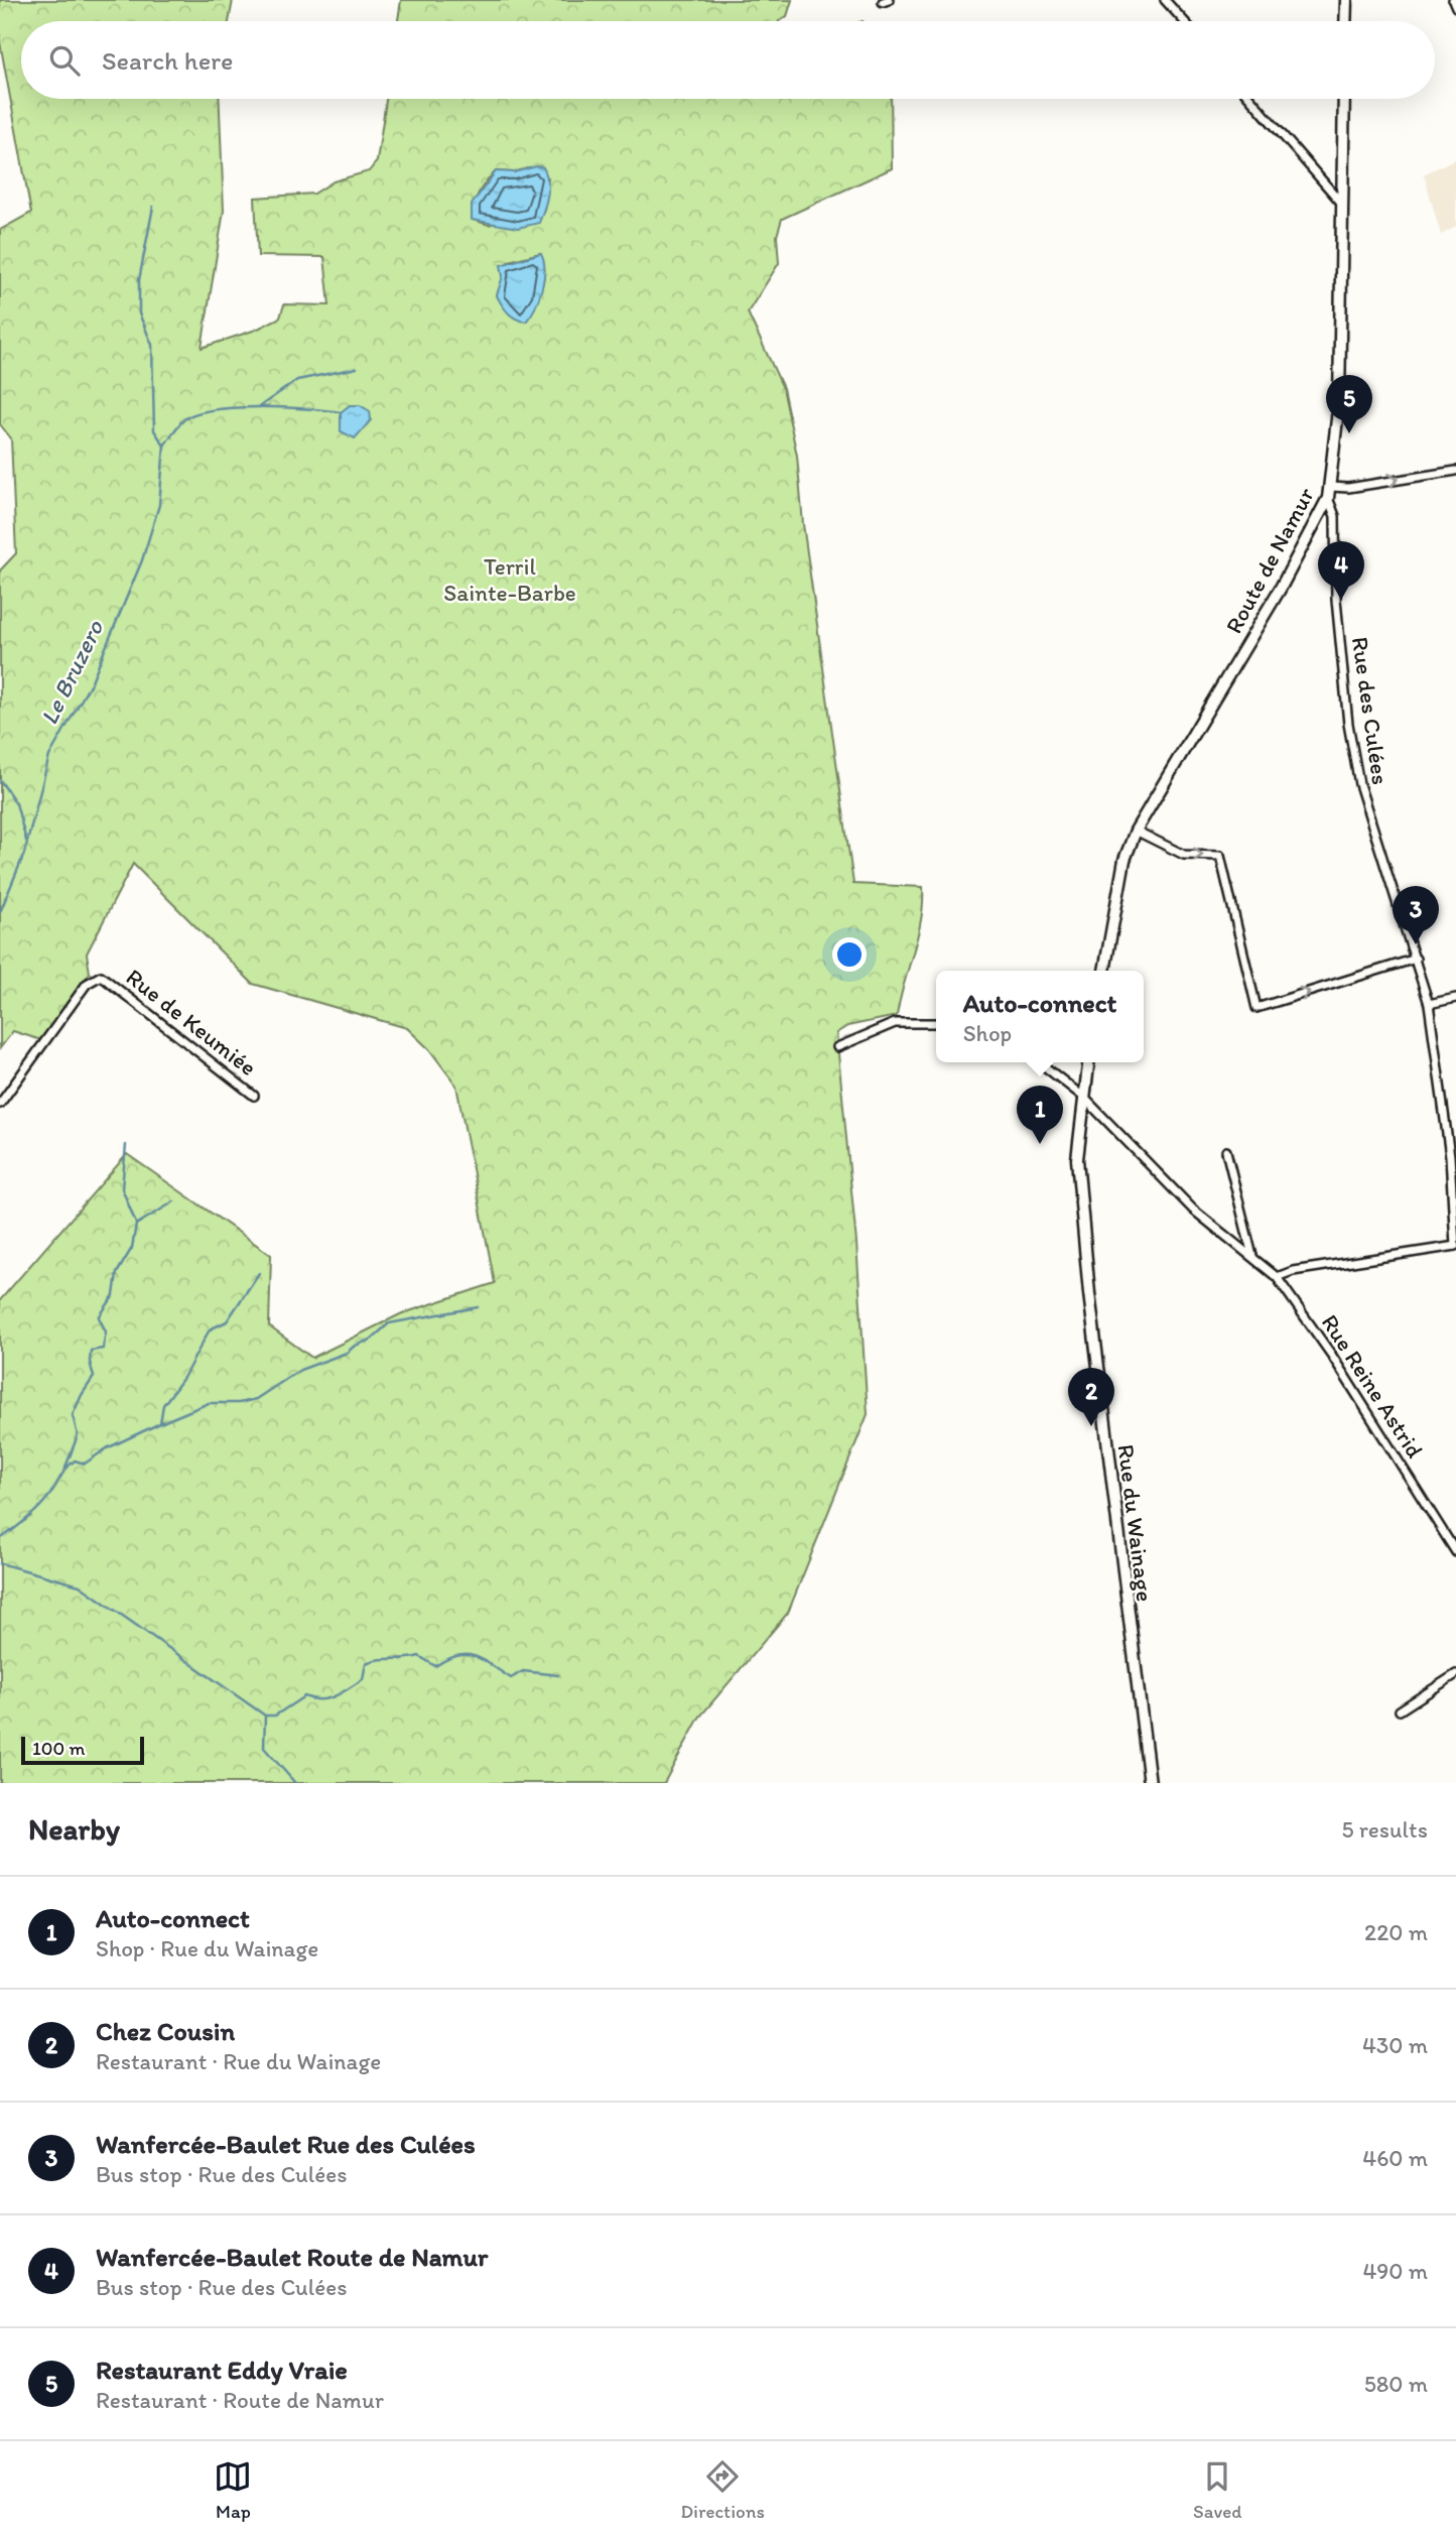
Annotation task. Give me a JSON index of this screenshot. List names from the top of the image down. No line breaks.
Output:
{"streets":{"main road":["Route de Namur","Rue du Wainage"],"street":["Rue des Culées","Rue de Keumiée","Rue Reine Astrid"]},"crossings":[["Route de Namur","Rue des Culées"],["Rue Reine Astrid","Rue du Wainage"]],"water":["Le Bruzero"],"parks":["Terril Sainte-Barbe"],"scale_bar":"100 m","page":{"search":"Search here","pins":["5","4","3","1","2"],"popup":["Auto-connect","Shop"],"scale":"100 m","heading":["Nearby","5 results"],"list":[{"mark":"1","name":"Auto-connect","note":"Shop · Rue du Wainage","value":"220 m"},{"mark":"2","name":"Chez Cousin","note":"Restaurant · Rue du Wainage","value":"430 m"},{"mark":"3","name":"Wanfercée-Baulet Rue des Culées","note":"Bus stop · Rue des Culées","value":"460 m"},{"mark":"4","name":"Wanfercée-Baulet Route de Namur","note":"Bus stop · Rue des Culées","value":"490 m"},{"mark":"5","name":"Restaurant Eddy Vraie","note":"Restaurant · Route de Namur","value":"580 m"}],"nav":["Map","Directions","Saved"]}}
